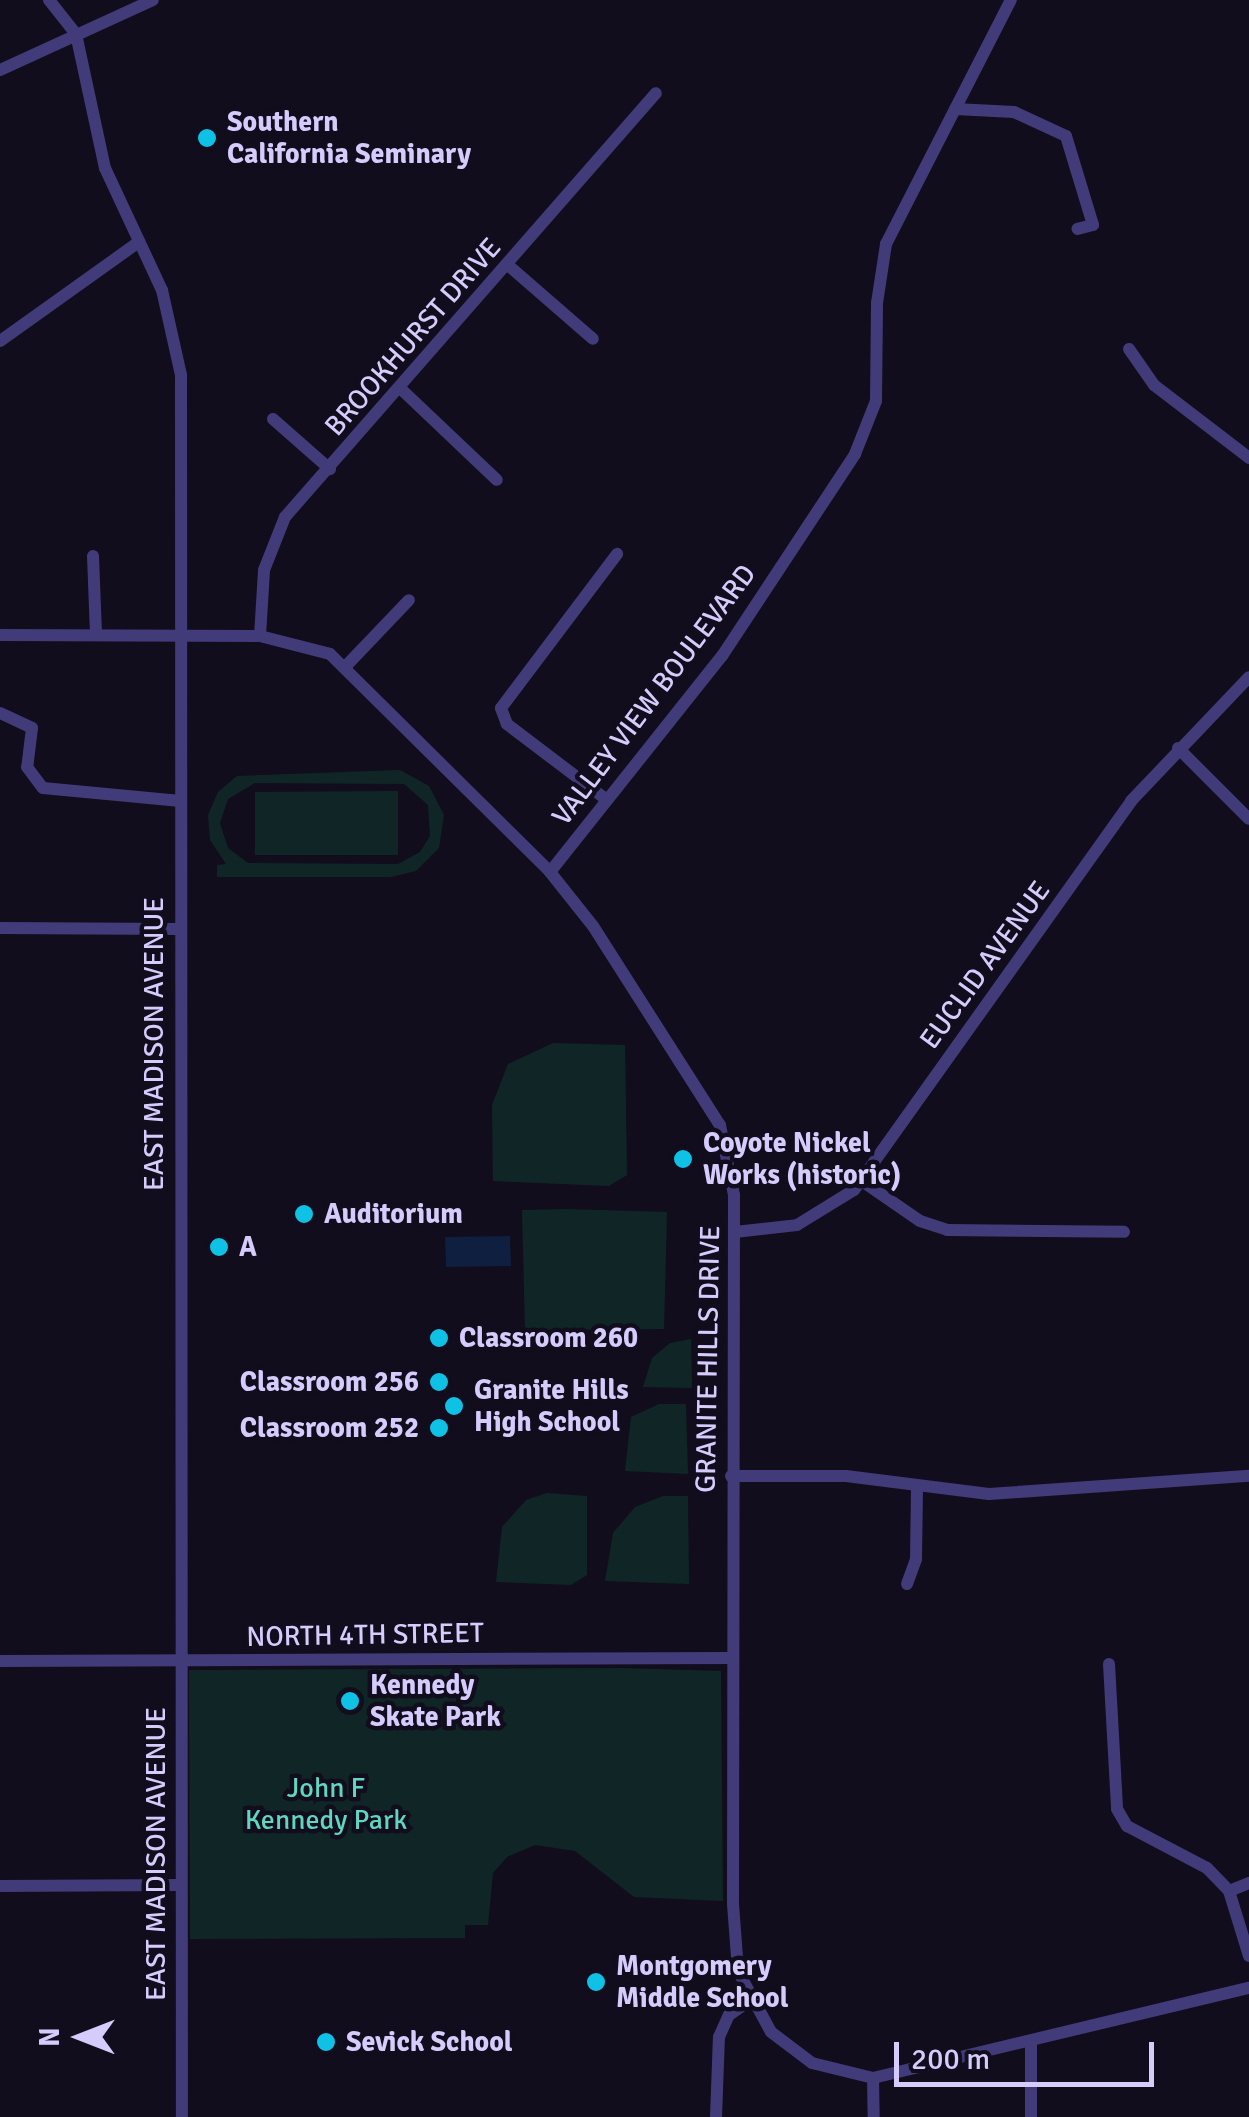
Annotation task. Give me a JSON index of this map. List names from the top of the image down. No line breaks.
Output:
{"streets":{"street":["BROOKHURST DRIVE","VALLEY VIEW BOULEVARD","EUCLID AVENUE","EAST MADISON AVENUE","GRANITE HILLS DRIVE","NORTH 4TH STREET"]},"crossings":[["BROOKHURST DRIVE","GRANITE HILLS DRIVE"],["VALLEY VIEW BOULEVARD","GRANITE HILLS DRIVE"],["EUCLID AVENUE","GRANITE HILLS DRIVE"],["EAST MADISON AVENUE","GRANITE HILLS DRIVE"],["EAST MADISON AVENUE","NORTH 4TH STREET"],["GRANITE HILLS DRIVE","NORTH 4TH STREET"]],"parks":["John F Kennedy Park"],"places":["Southern California Seminary","Coyote Nickel Works (historic)","Auditorium","A","Classroom 260","Classroom 256","Granite Hills High School","Classroom 252","Kennedy Skate Park","Montgomery Middle School","Sevick School"],"scale_bar":"200 m","north":"left"}
